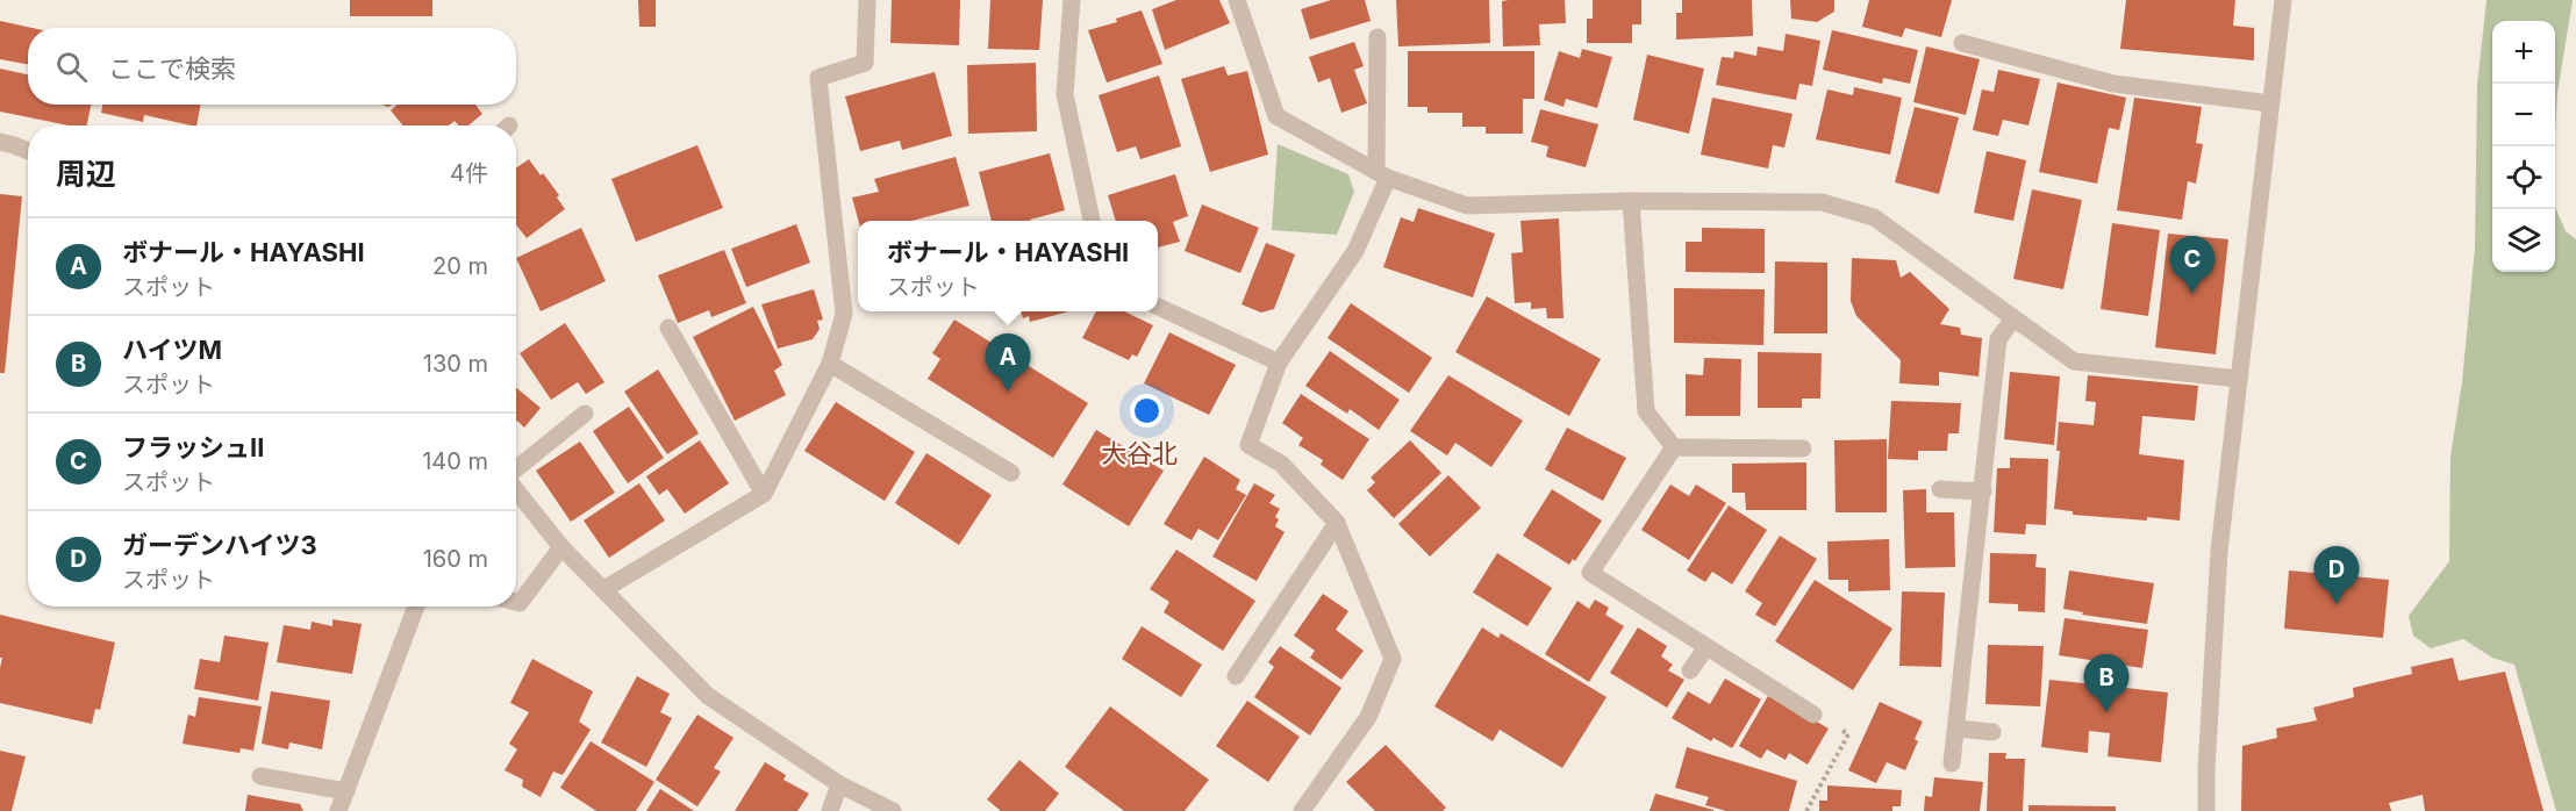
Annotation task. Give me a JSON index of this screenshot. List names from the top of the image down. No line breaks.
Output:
{"districts":["大谷北"],"page":{"map_buttons":["+","−"],"search":"ここで検索","heading":["周辺","4件"],"list":[{"mark":"A","name":"ボナール・HAYASHI","note":"スポット","value":"20 m"},{"mark":"B","name":"ハイツM","note":"スポット","value":"130 m"},{"mark":"C","name":"フラッシュII","note":"スポット","value":"140 m"},{"mark":"D","name":"ガーデンハイツ3","note":"スポット","value":"160 m"}],"popup":["ボナール・HAYASHI","スポット"],"pins":["C","A","D","B"]}}
